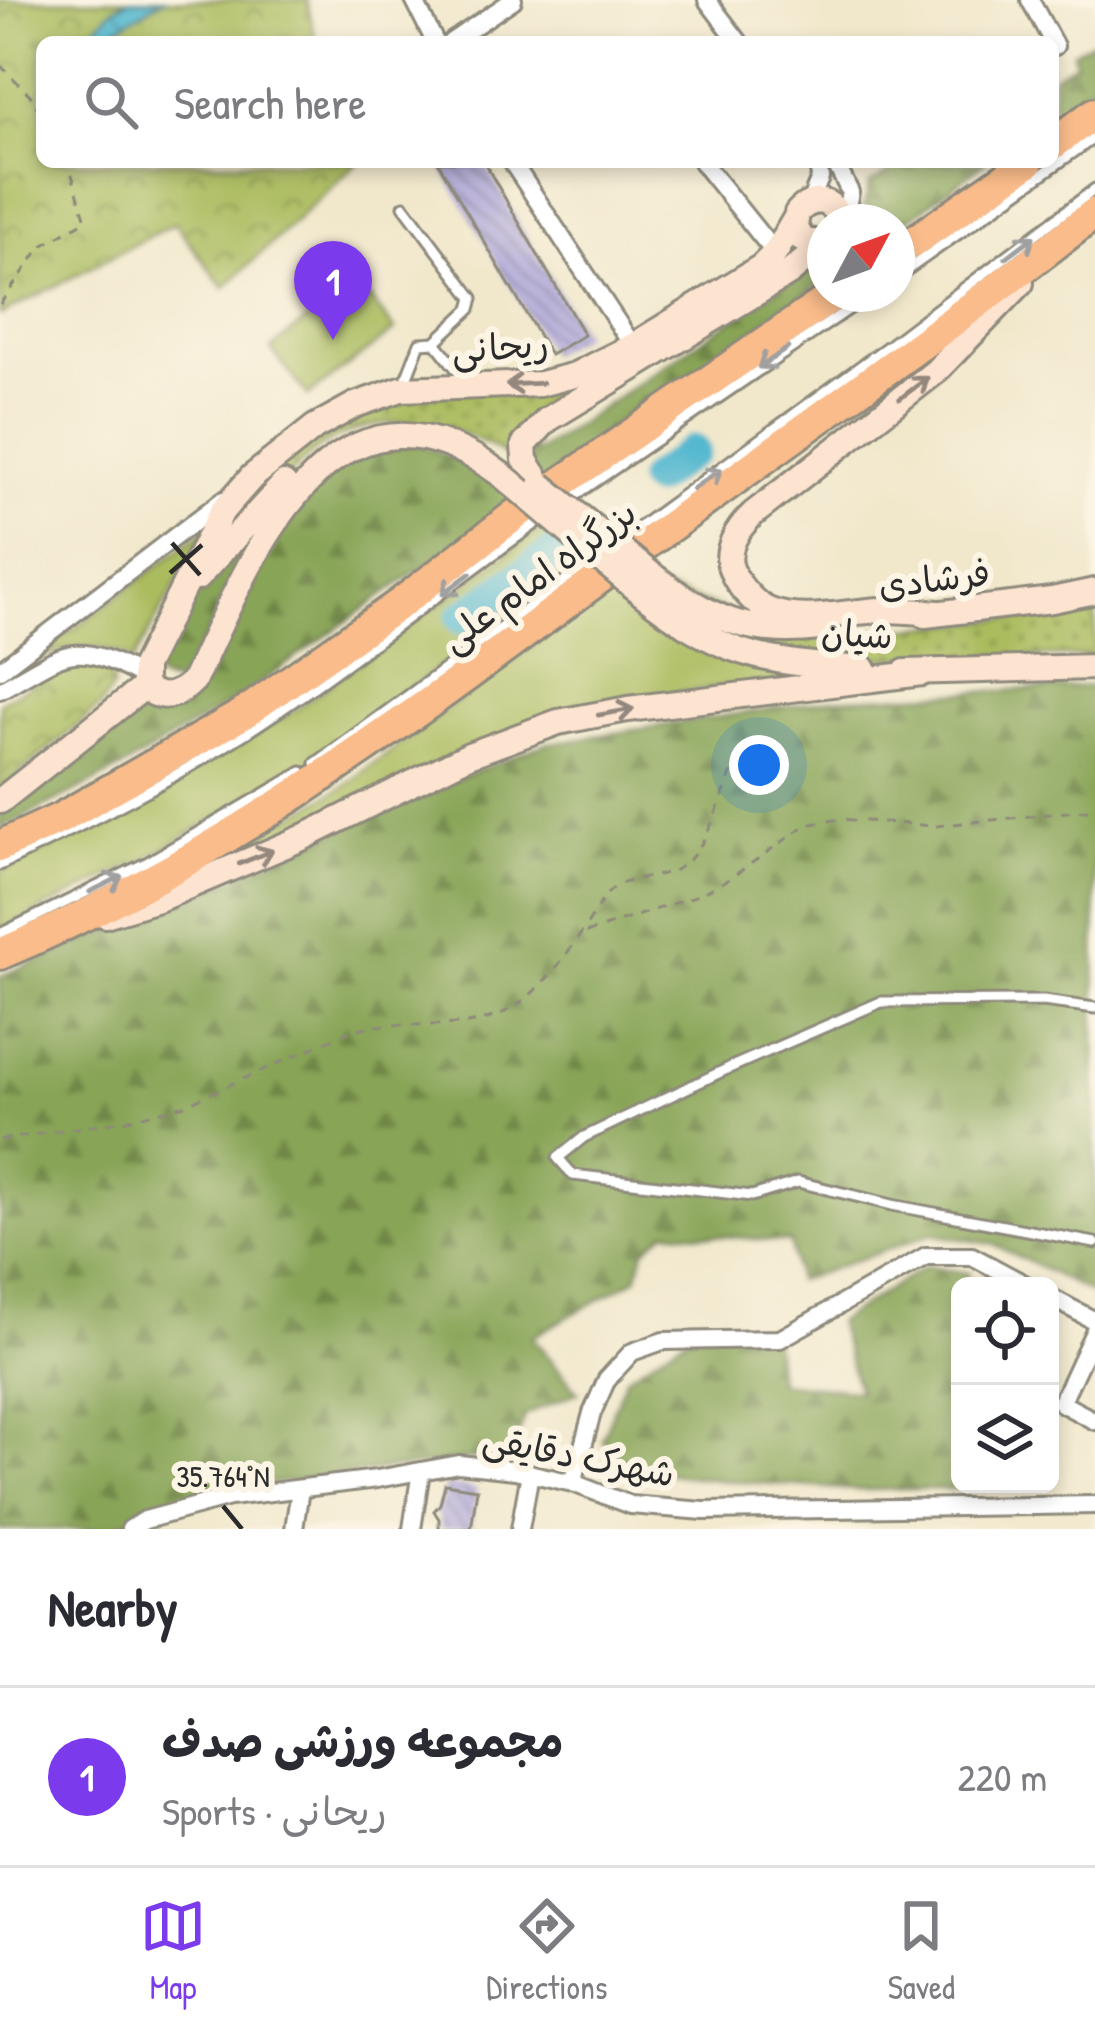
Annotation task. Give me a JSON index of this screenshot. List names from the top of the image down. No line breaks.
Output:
{"streets":{"highway":["بزرگراه امام علی"],"main road":["ریحانی","فرشادی","شیان"],"street":["شهرک دقایقی"]},"crossings":[["فرشادی","شیان"]],"north":"top right","page":{"search":"Search here","pins":"1","heading":"Nearby","list":[{"mark":"1","name":"مجموعه ورزشی صدف","note":"Sports · ریحانی","value":"220 m"}],"nav":["Map","Directions","Saved"]},"coordinates":["35.764°N"]}
